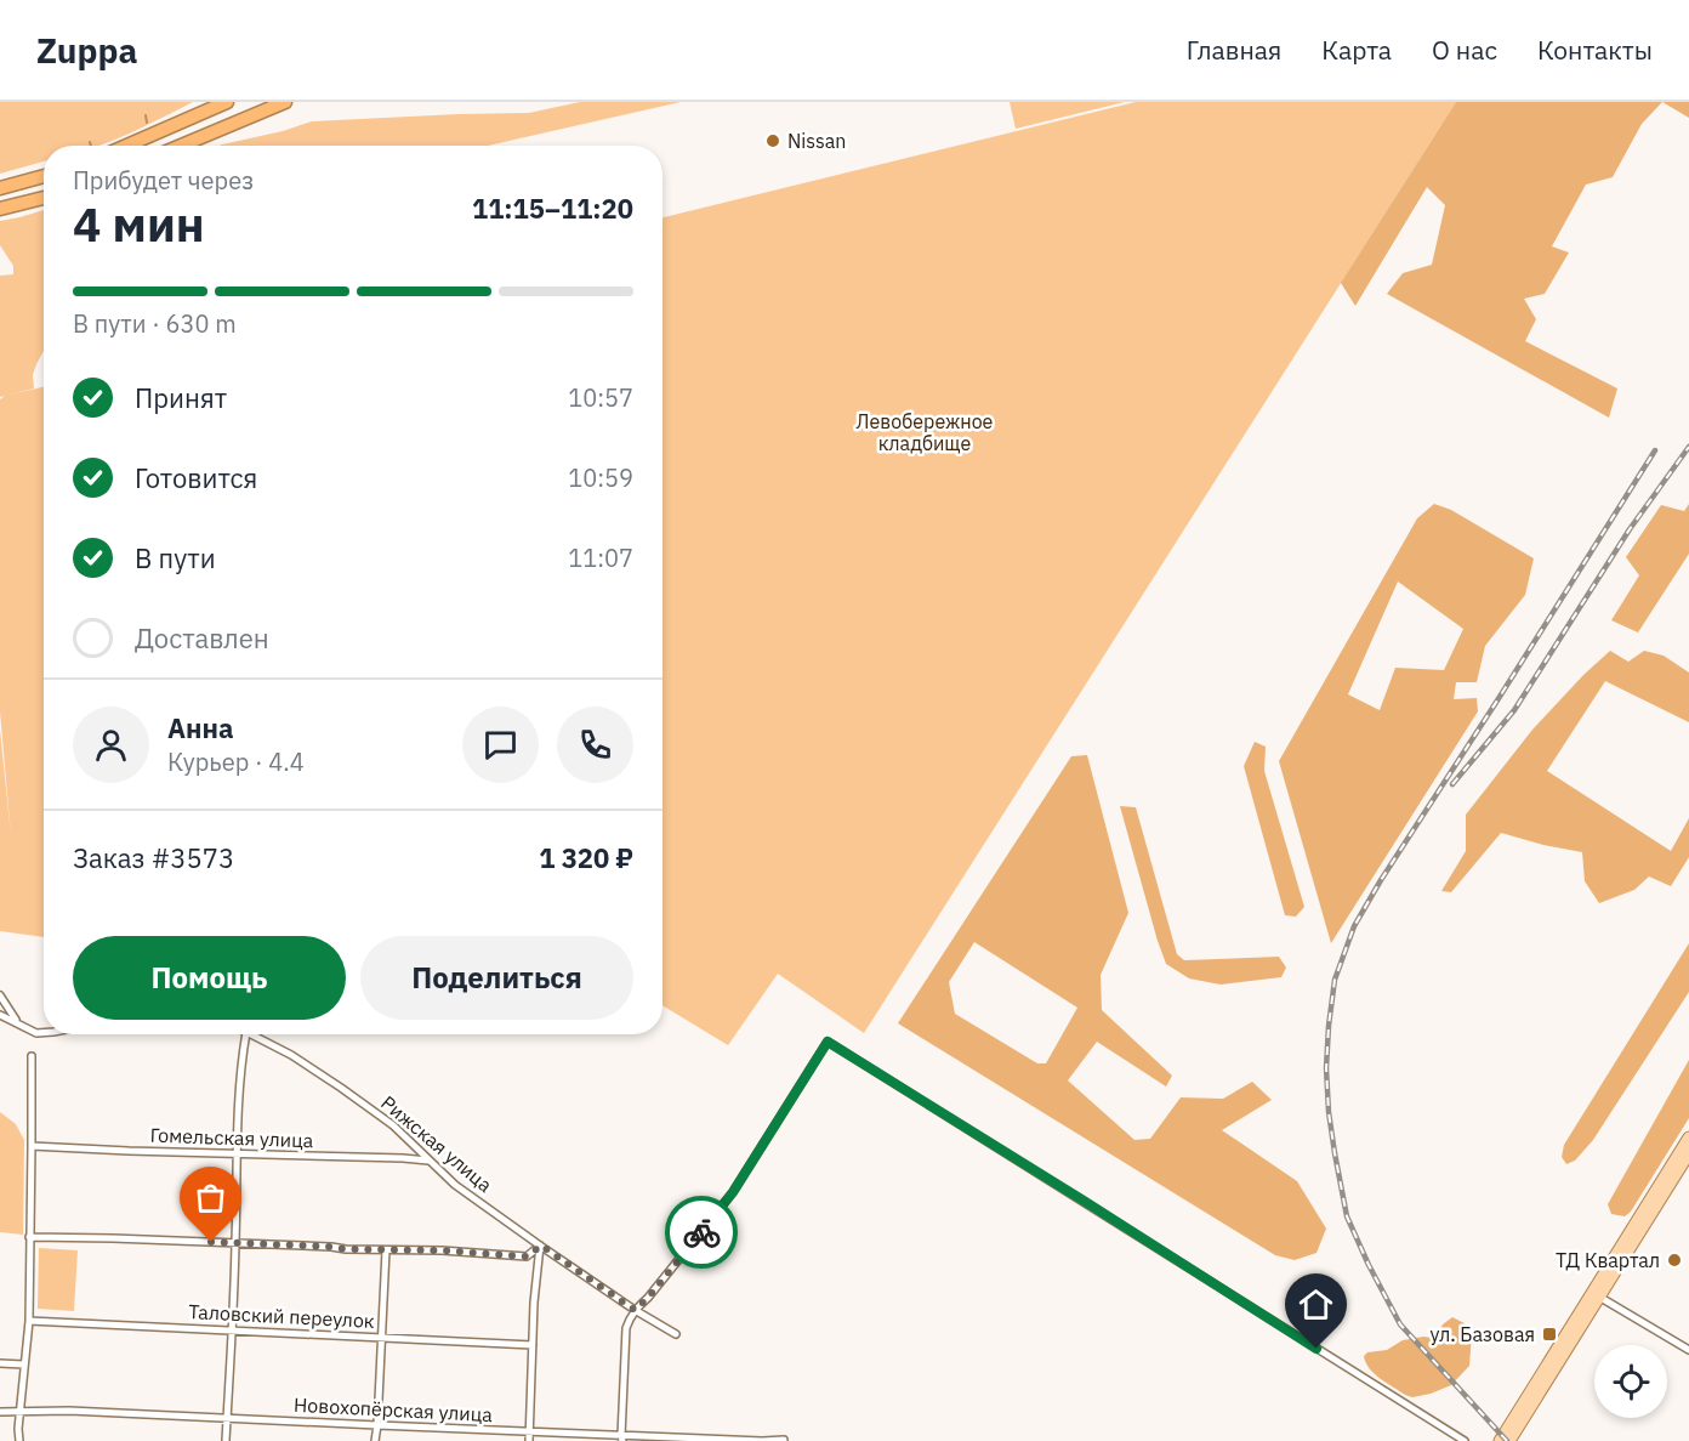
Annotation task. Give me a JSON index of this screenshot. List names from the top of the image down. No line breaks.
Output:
{"streets":{"street":["Гомельская улица","Рижская улица","Таловский переулок","Новохопёрская улица"]},"crossings":[["Гомельская улица","Рижская улица"]],"parks":["Левобережное кладбище"],"places":{"other":["Nissan","ТД Квартал"],"transit":["ул. Базовая"]},"page":{"header":"Zuppa","nav":["Главная","Карта","О нас","Контакты"],"heading":["4 мин","Прибудет через","11:15–11:20"],"panel":["Анна","Курьер · 4.4","Заказ #3573","1 320 ₽"],"bar":"В пути · 630 m","list":[["Принят","10:57"],["Готовится","10:59"],["В пути","11:07"],"Доставлен"],"buttons":["Помощь","Поделиться"]}}
